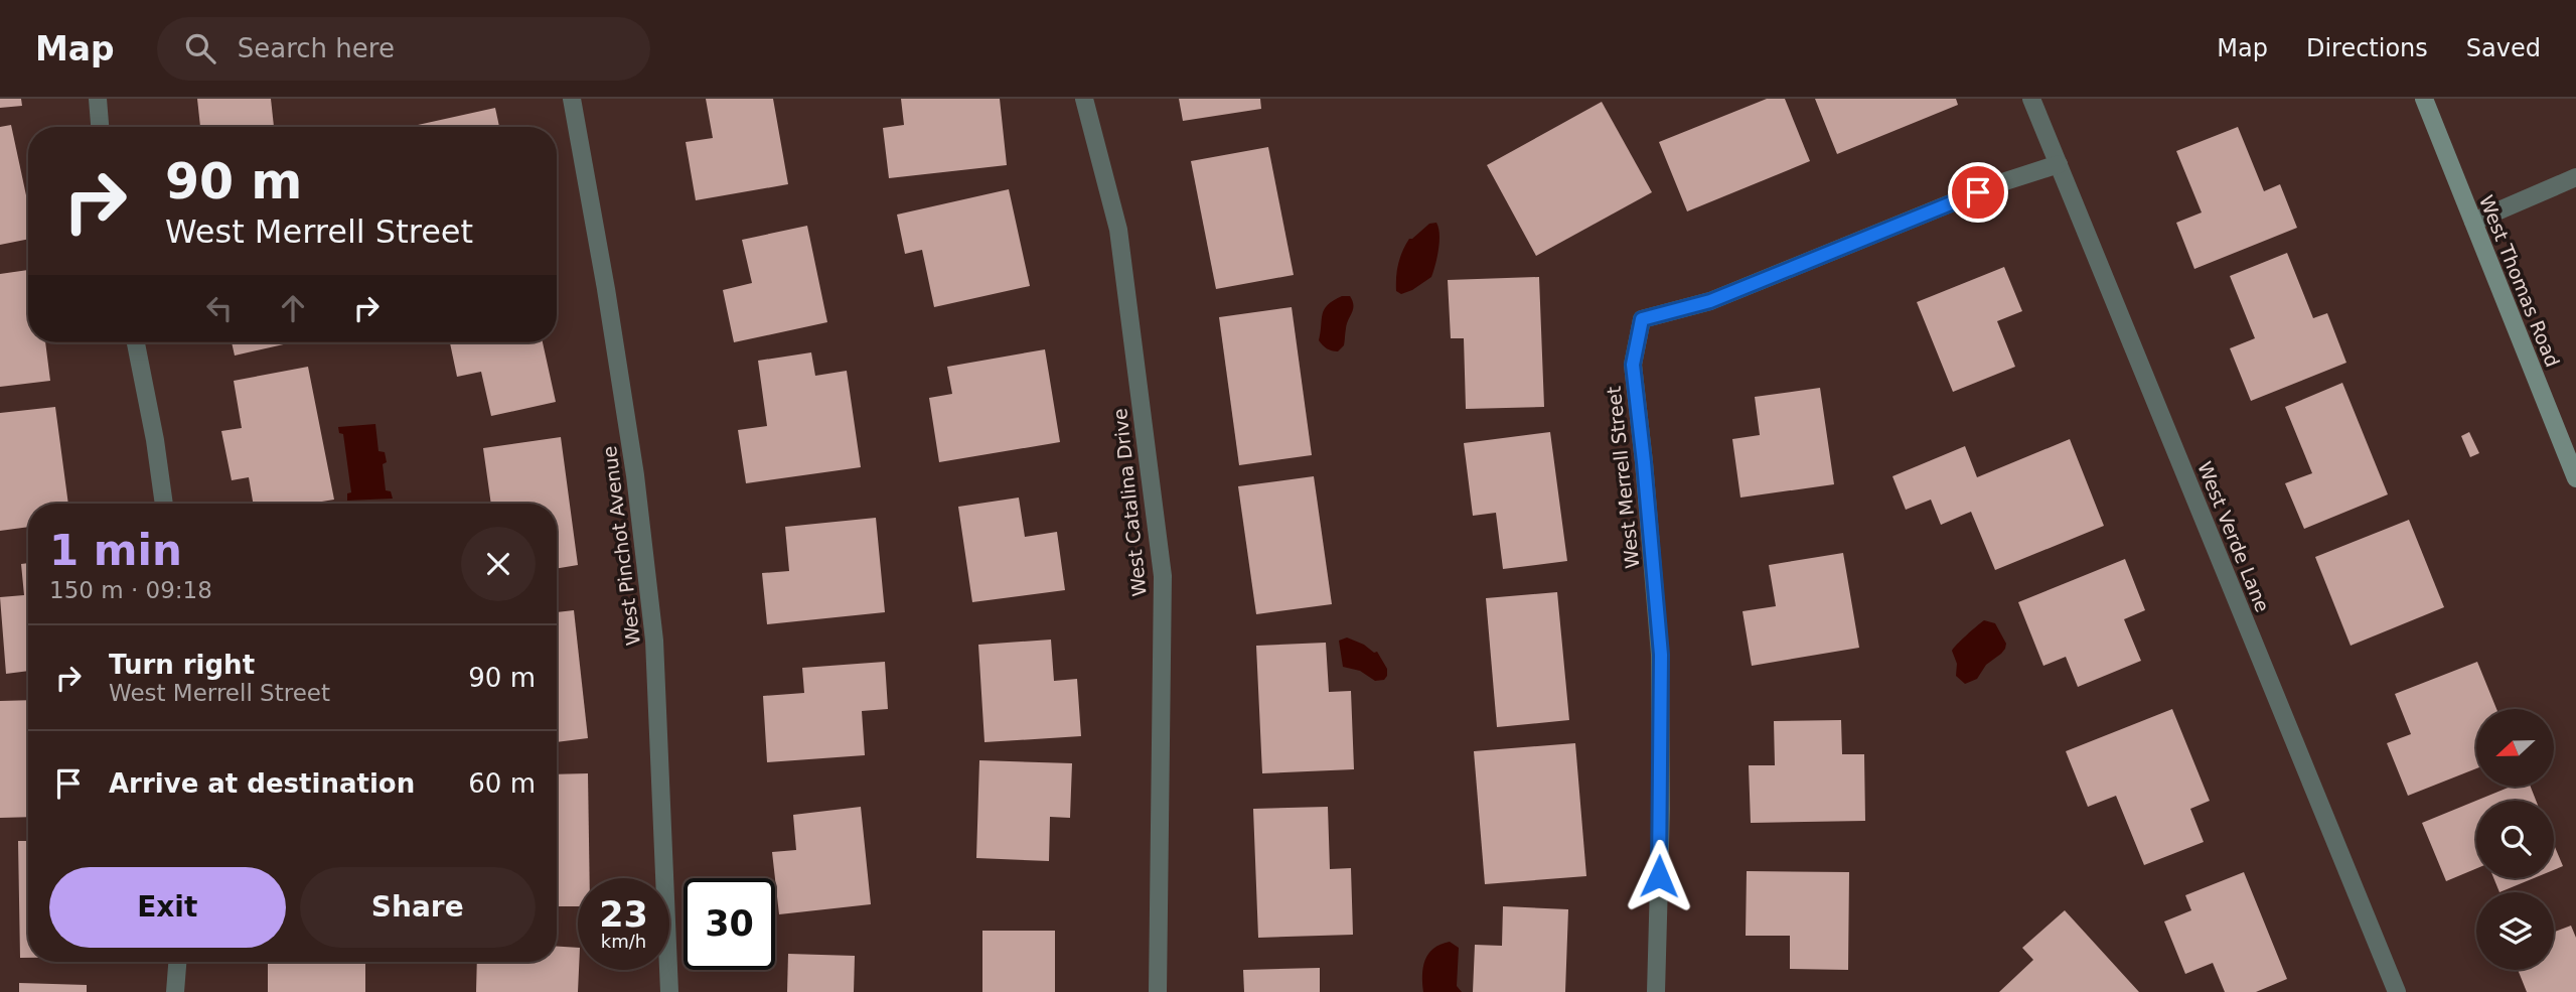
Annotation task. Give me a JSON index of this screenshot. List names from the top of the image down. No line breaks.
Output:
{"streets":{"main road":["West Thomas Road"],"street":["West Merrell Street","West Catalina Drive","West Verde Lane","West Pinchot Avenue"]},"crossings":[["West Merrell Street","West Verde Lane"]],"north":"left","page":{"header":"Map","search":"Search here","nav":["Map","Directions","Saved"],"turn":["90 m","West Merrell Street"],"heading":["1 min","150 m · 09:18"],"list":[{"name":"Turn right","note":"West Merrell Street","value":"90 m"},{"name":"Arrive at destination","value":"60 m"}],"buttons":["Exit","Share"],"speed":"23 km/h","limit":"30"}}
